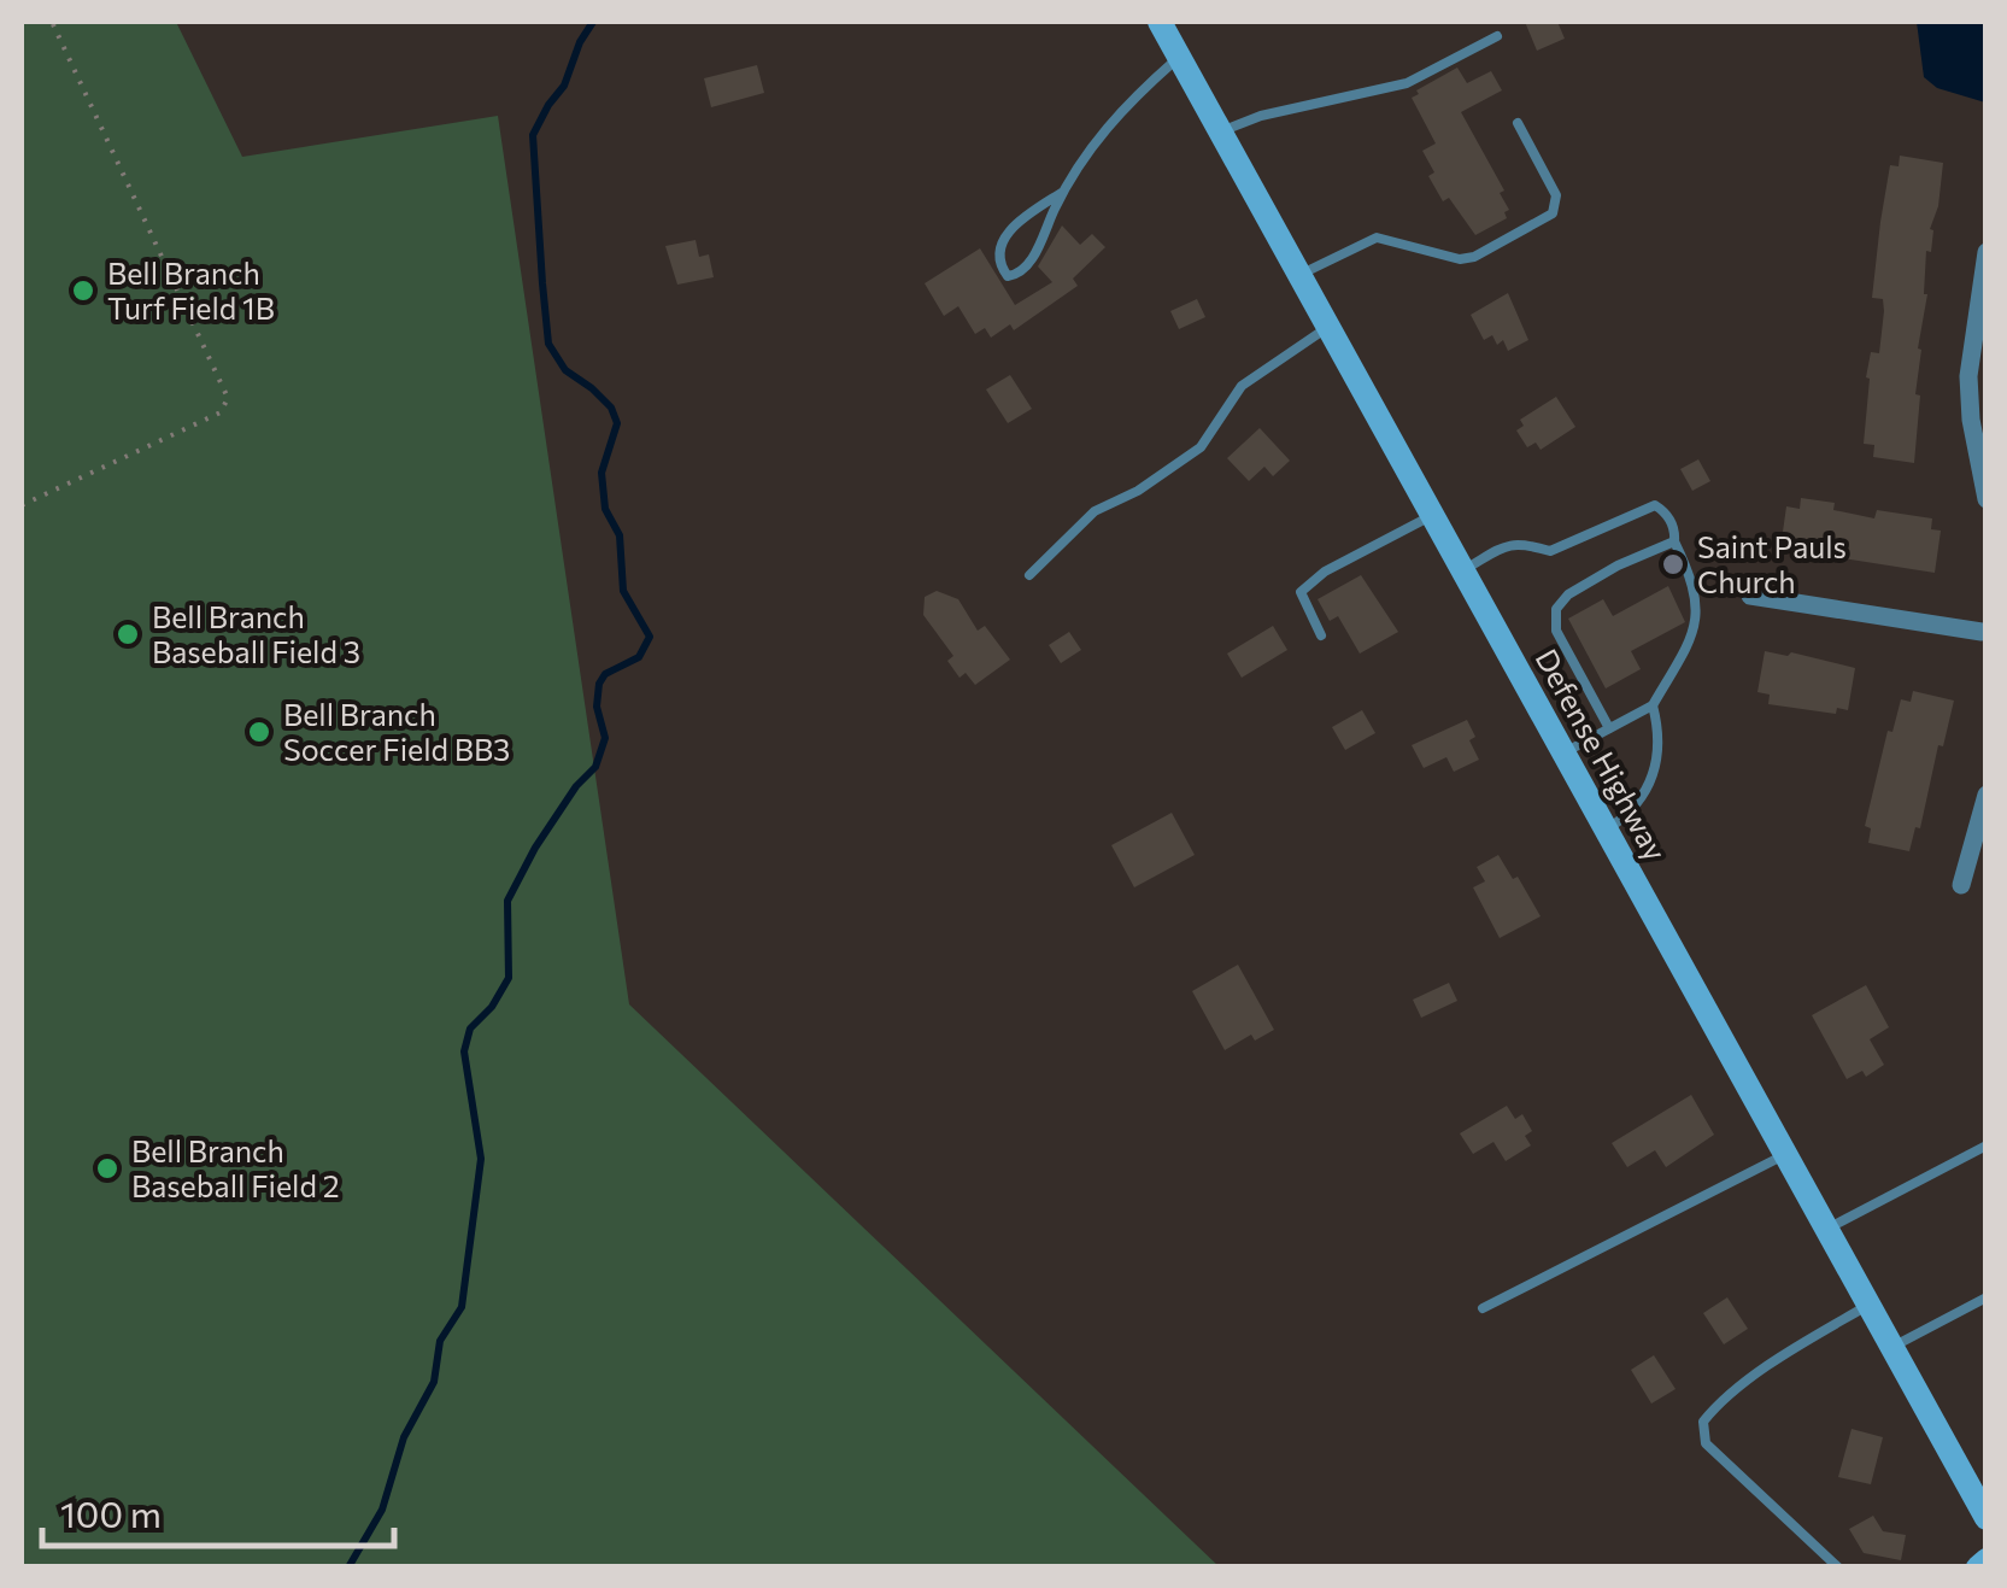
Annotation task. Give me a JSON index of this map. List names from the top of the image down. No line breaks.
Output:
{"streets":{"main road":["Defense Highway"]},"places":["Bell Branch Turf Field 1B","Saint Pauls Church","Bell Branch Baseball Field 3","Bell Branch Soccer Field BB3","Bell Branch Baseball Field 2"],"scale_bar":"100 m"}
